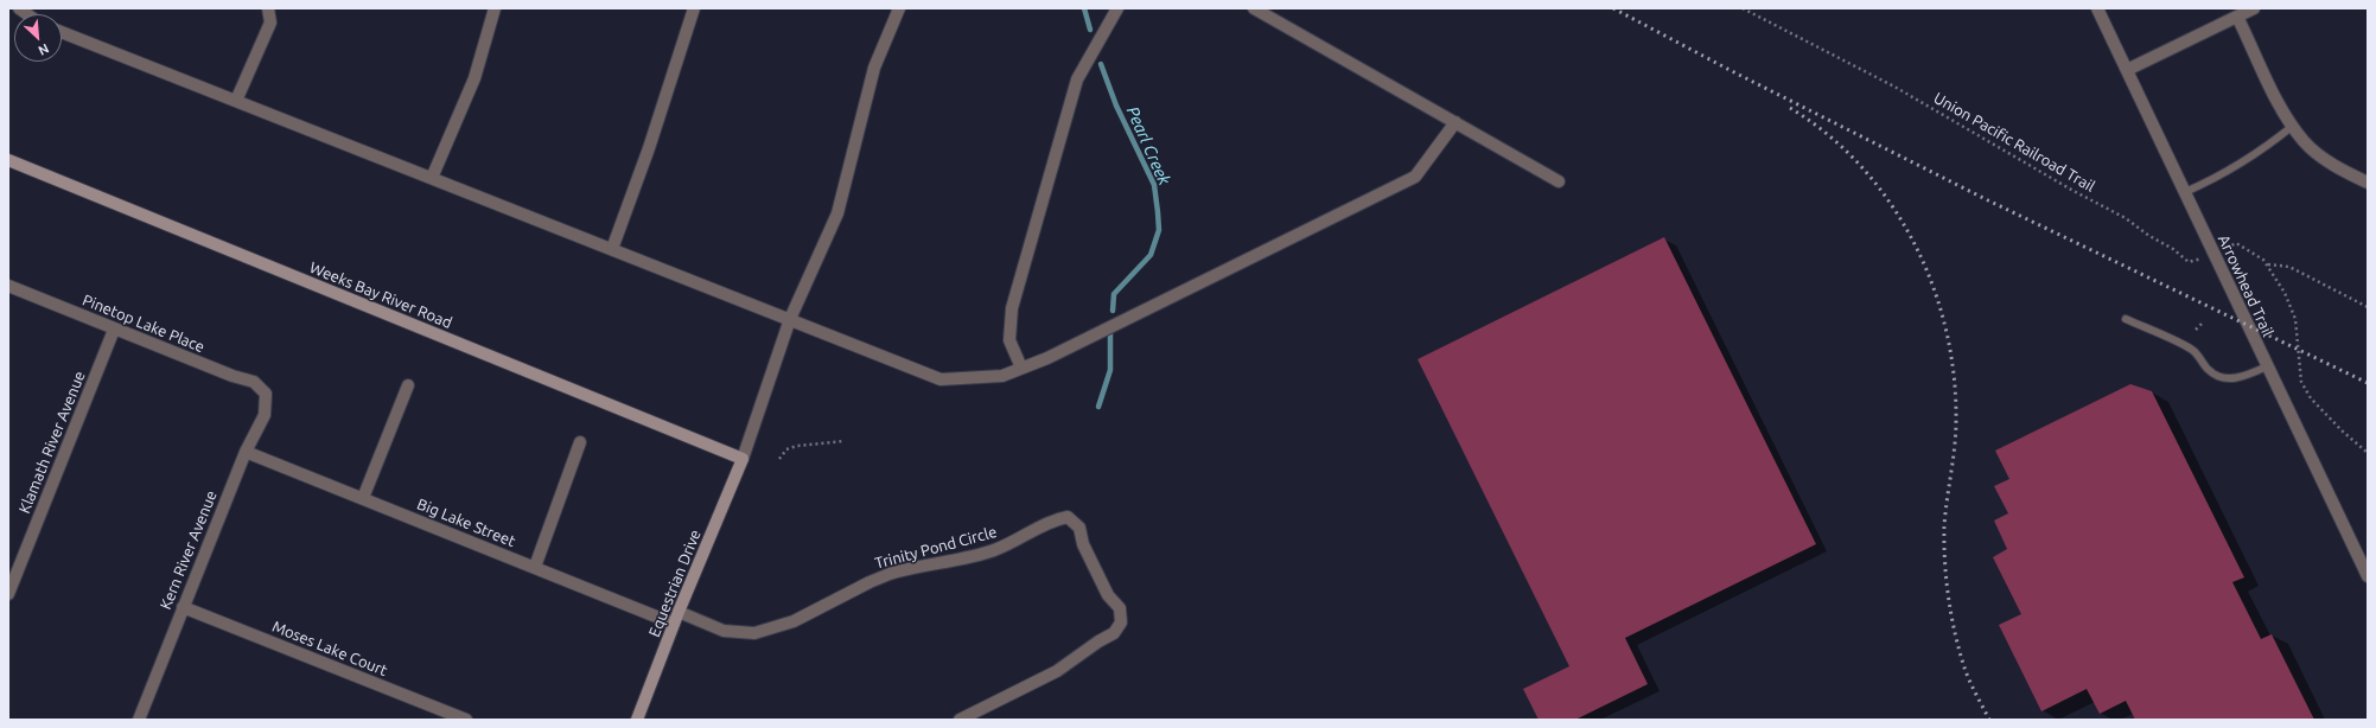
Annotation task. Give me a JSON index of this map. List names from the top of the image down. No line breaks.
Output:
{"streets":{"street":["Arrowhead Trail","Weeks Bay River Road","Pinetop Lake Place","Klamath River Avenue","Big Lake Street","Trinity Pond Circle","Kern River Avenue","Equestrian Drive","Moses Lake Court"],"path":["Union Pacific Railroad Trail"]},"crossings":[["Union Pacific Railroad Trail","Arrowhead Trail"],["Weeks Bay River Road","Equestrian Drive"],["Pinetop Lake Place","Klamath River Avenue"],["Pinetop Lake Place","Kern River Avenue"],["Big Lake Street","Trinity Pond Circle"],["Big Lake Street","Kern River Avenue"],["Big Lake Street","Equestrian Drive"],["Trinity Pond Circle","Equestrian Drive"],["Kern River Avenue","Moses Lake Court"]],"water":["Pearl Creek"],"north":"bottom right"}
